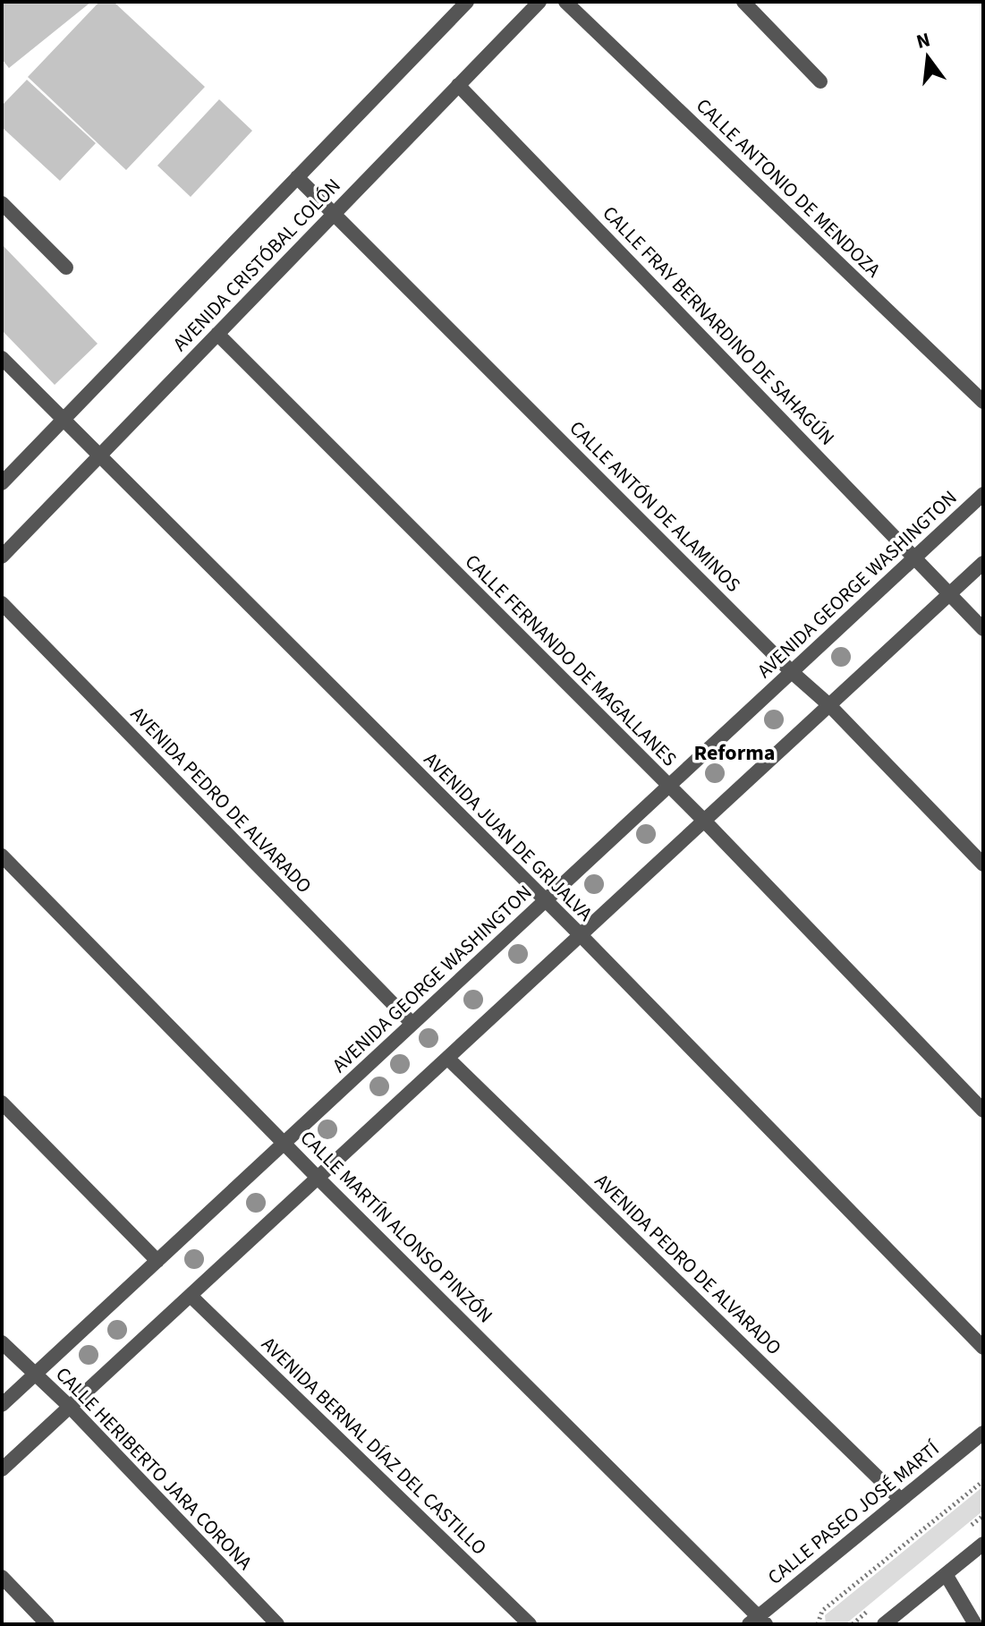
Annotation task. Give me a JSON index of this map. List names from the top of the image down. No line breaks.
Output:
{"streets":{"street":["CALLE ANTONIO DE MENDOZA","AVENIDA CRISTÓBAL COLÓN","CALLE FRAY BERNARDINO DE SAHAGÚN","CALLE ANTÓN DE ALAMINOS","AVENIDA GEORGE WASHINGTON","CALLE FERNANDO DE MAGALLANES","AVENIDA PEDRO DE ALVARADO","AVENIDA JUAN DE GRIJALVA","CALLE MARTÍN ALONSO PINZÓN","AVENIDA BERNAL DÍAZ DEL CASTILLO","CALLE HERIBERTO JARA CORONA","CALLE PASEO JOSÉ MARTÍ"]},"crossings":[["AVENIDA CRISTÓBAL COLÓN","CALLE FRAY BERNARDINO DE SAHAGÚN"],["AVENIDA CRISTÓBAL COLÓN","CALLE ANTÓN DE ALAMINOS"],["AVENIDA CRISTÓBAL COLÓN","CALLE FERNANDO DE MAGALLANES"],["AVENIDA CRISTÓBAL COLÓN","AVENIDA JUAN DE GRIJALVA"],["CALLE FRAY BERNARDINO DE SAHAGÚN","AVENIDA GEORGE WASHINGTON"],["CALLE ANTÓN DE ALAMINOS","AVENIDA GEORGE WASHINGTON"],["AVENIDA GEORGE WASHINGTON","CALLE FERNANDO DE MAGALLANES"],["AVENIDA GEORGE WASHINGTON","AVENIDA PEDRO DE ALVARADO"],["AVENIDA GEORGE WASHINGTON","AVENIDA JUAN DE GRIJALVA"],["AVENIDA GEORGE WASHINGTON","CALLE MARTÍN ALONSO PINZÓN"],["AVENIDA GEORGE WASHINGTON","CALLE HERIBERTO JARA CORONA"],["AVENIDA PEDRO DE ALVARADO","CALLE PASEO JOSÉ MARTÍ"],["CALLE MARTÍN ALONSO PINZÓN","CALLE PASEO JOSÉ MARTÍ"]],"districts":["Reforma"],"north":"top"}
